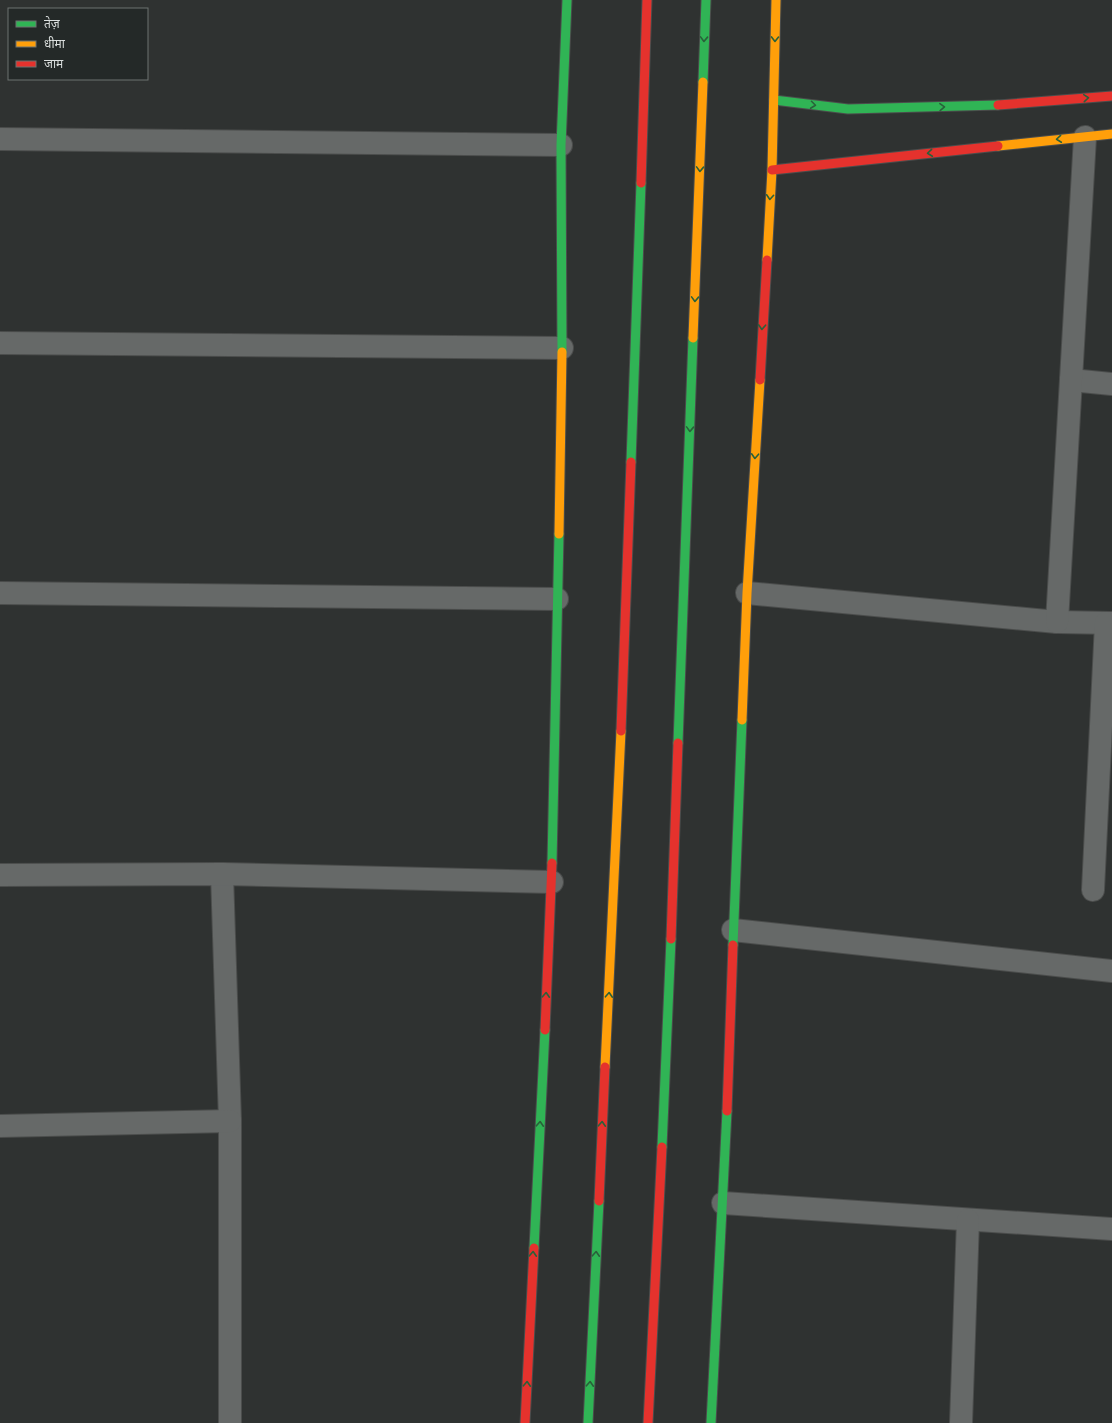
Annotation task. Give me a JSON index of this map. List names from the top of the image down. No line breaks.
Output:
{"legend":["तेज़","धीमा","जाम"]}
